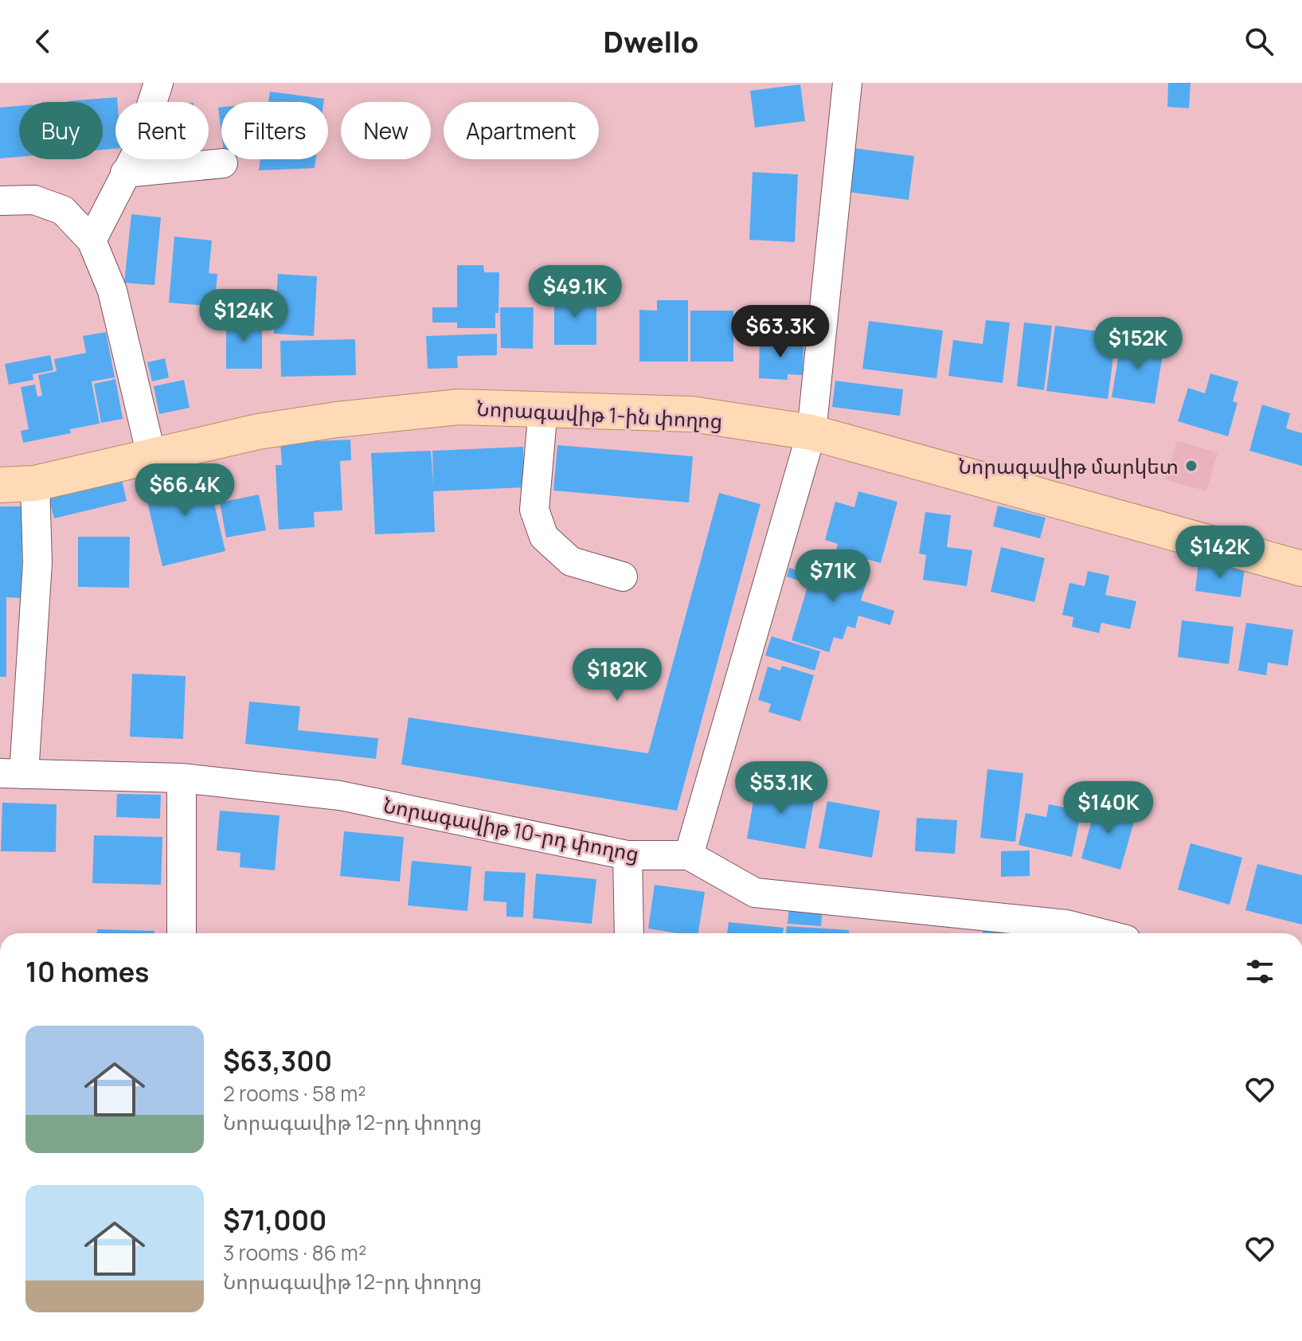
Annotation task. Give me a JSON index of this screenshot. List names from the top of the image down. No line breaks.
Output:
{"streets":{"main road":["Նորագավիթ 1-ին փողոց"],"street":["Նորագավիթ 10-րդ փողոց"]},"places":["Նորագավիթ մարկետ"],"page":{"header":"Dwello","chip":["Buy","Rent","Filters","New","Apartment"],"price":["$49.1K","$124K","$63.3K","$152K","$66.4K","$142K","$71K","$182K","$53.1K","$140K"],"heading":"10 homes","list":[{"name":"$63,300","note":"2 rooms · 58 m² · Նորագավիթ 12-րդ փողոց"},{"name":"$71,000","note":"3 rooms · 86 m² · Նորագավիթ 12-րդ փողոց"}]}}
